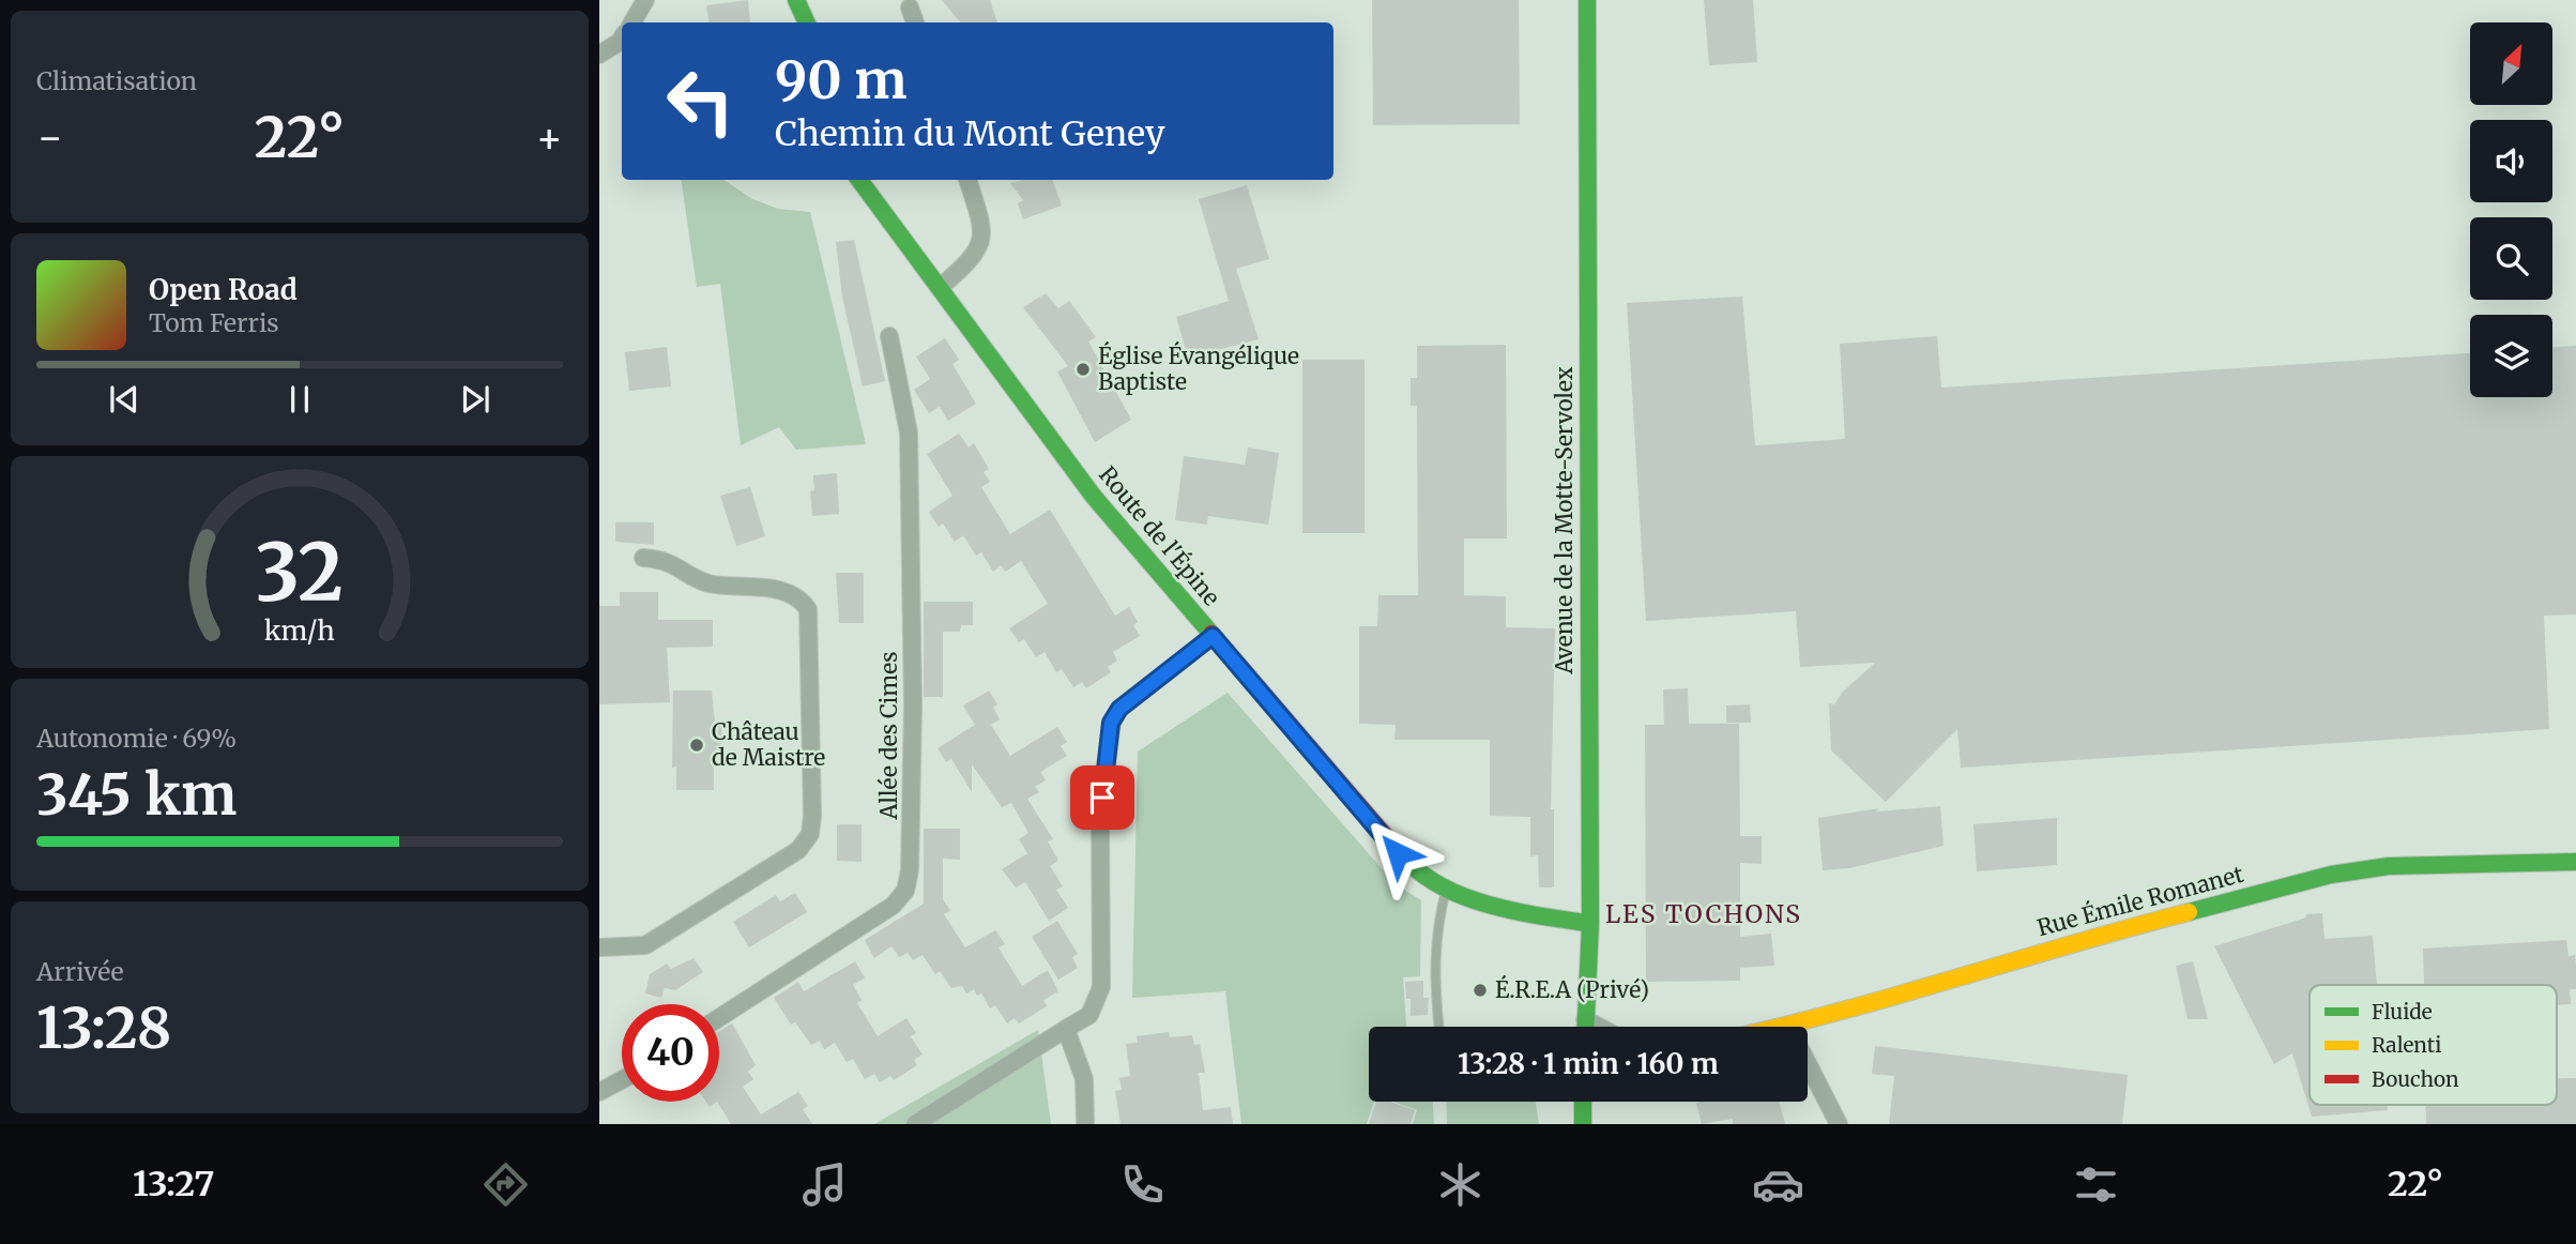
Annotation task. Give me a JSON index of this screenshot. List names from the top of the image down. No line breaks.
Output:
{"streets":{"street":["Avenue de la Motte-Servolex","Route de l'Épine","Allée des Cimes","Rue Émile Romanet"]},"crossings":[["Avenue de la Motte-Servolex","Route de l'Épine"]],"districts":["LES TOCHONS"],"places":["Église Évangélique Baptiste","Château de Maistre","É.R.E.A (Privé)"],"legend":["Fluide","Ralenti","Bouchon"],"north":"top right","page":{"tile":["Climatisation",["Autonomie · 69%","345 km"],["Arrivée","13:28"]],"turn":["90 m","Chemin du Mont Geney"],"heat":["−","22°","+"],"song":["Open Road","Tom Ferris"],"limit":"40","trip":"13:28 · 1 min · 160 m","tabs":["13:27","22°"],"gauge":["32","km/h"]}}
